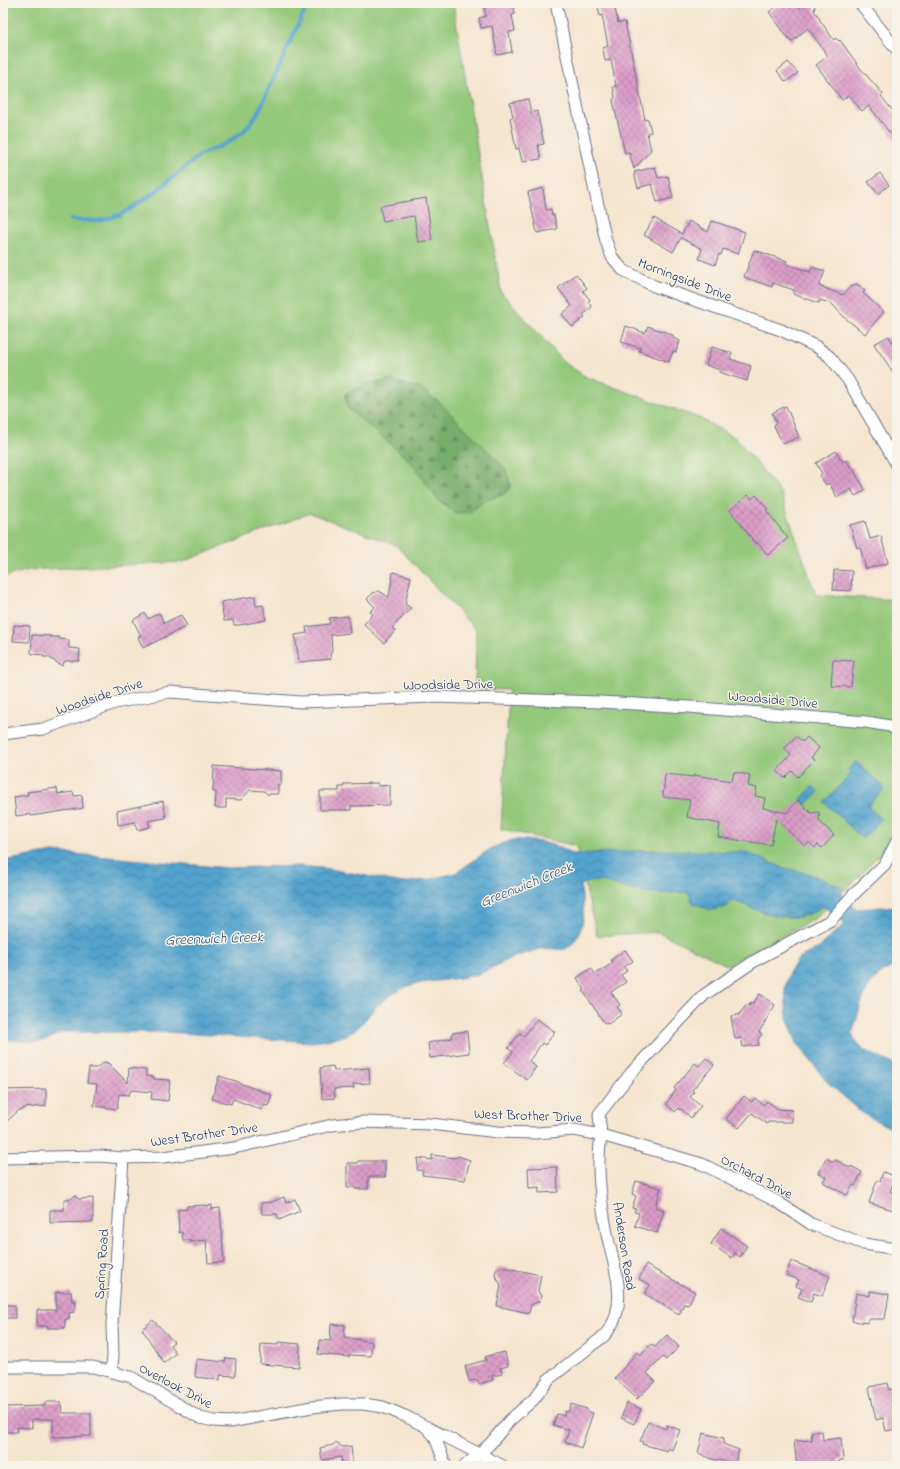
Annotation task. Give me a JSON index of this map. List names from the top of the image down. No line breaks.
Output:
{"streets":{"street":["Morningside Drive","Woodside Drive","West Brother Drive","Orchard Drive","Anderson Road","Spring Road","Overlook Drive"]},"crossings":[["West Brother Drive","Orchard Drive"],["West Brother Drive","Anderson Road"],["West Brother Drive","Spring Road"],["Orchard Drive","Anderson Road"],["Anderson Road","Overlook Drive"],["Spring Road","Overlook Drive"]],"water":["Greenwich Creek"]}
